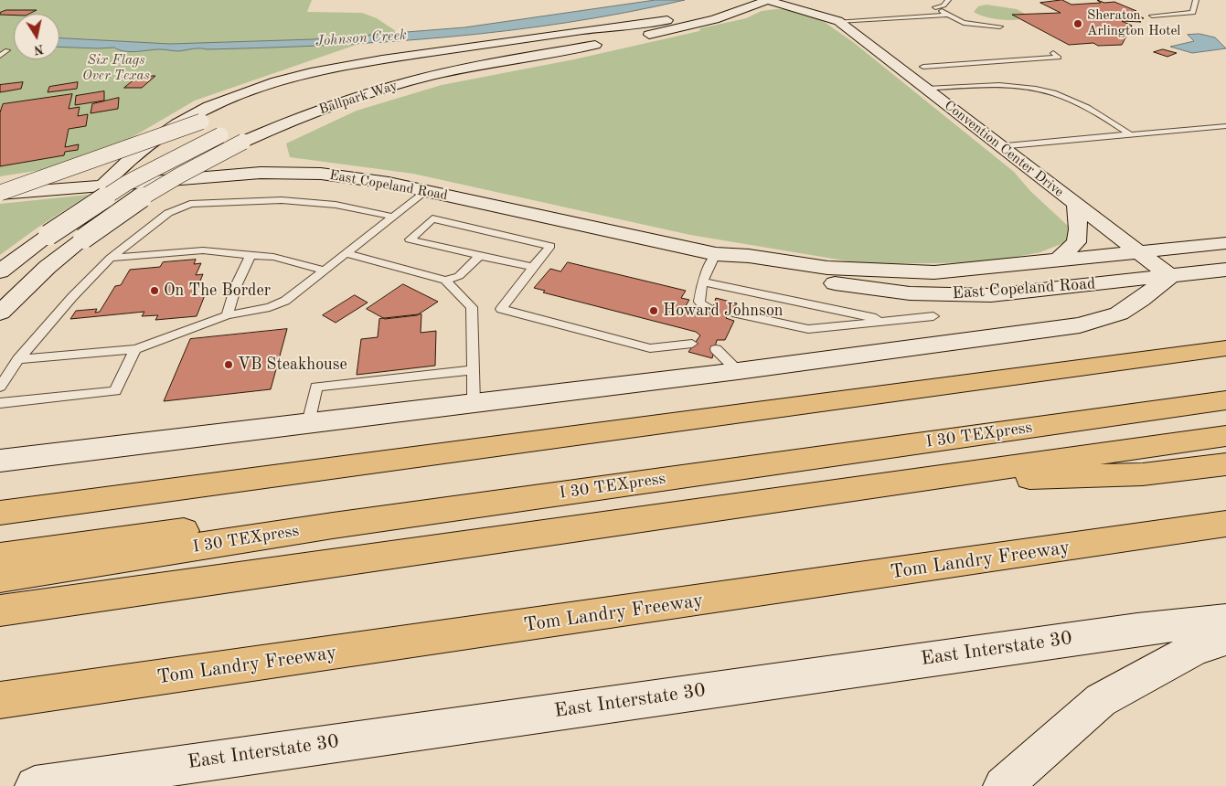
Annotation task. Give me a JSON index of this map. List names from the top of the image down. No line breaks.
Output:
{"streets":{"highway":["I 30 TEXpress","Tom Landry Freeway"],"main road":["Ballpark Way","Convention Center Drive","East Copeland Road","East Interstate 30"]},"crossings":[["Convention Center Drive","East Copeland Road"]],"water":["Johnson Creek"],"parks":["Six Flags Over Texas"],"places":["Sheraton Arlington Hotel","On The Border","Howard Johnson","VB Steakhouse"],"north":"bottom"}
